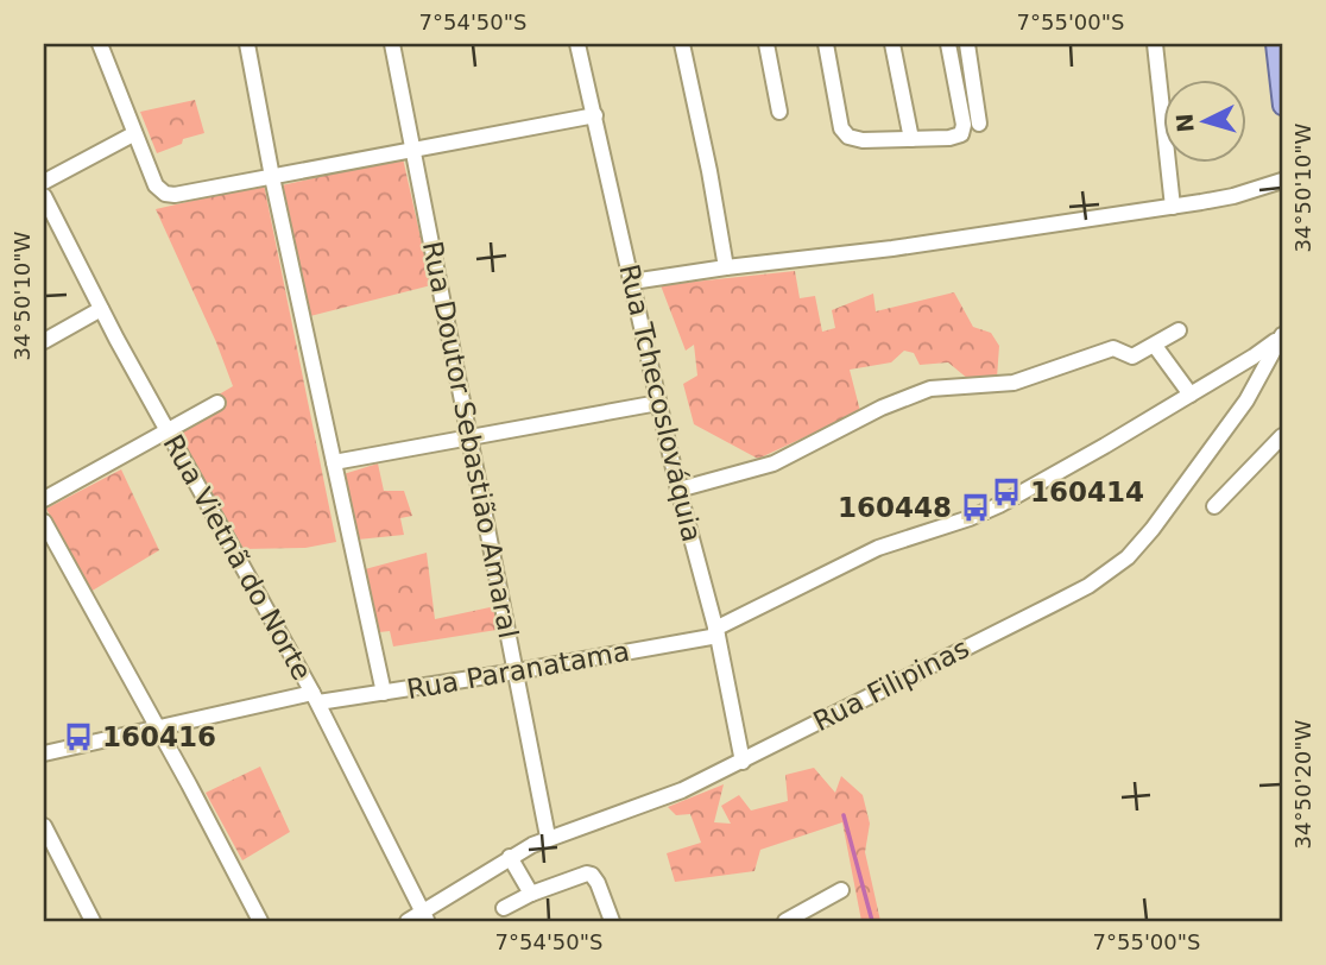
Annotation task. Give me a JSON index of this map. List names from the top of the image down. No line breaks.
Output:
{"streets":{"street":["Rua Tchecoslováquia","Rua Doutor Sebastião Amaral","Rua Vietnã do Norte","Rua Paranatama","Rua Filipinas"]},"crossings":[["Rua Tchecoslováquia","Rua Paranatama"],["Rua Tchecoslováquia","Rua Filipinas"],["Rua Doutor Sebastião Amaral","Rua Paranatama"],["Rua Doutor Sebastião Amaral","Rua Filipinas"],["Rua Vietnã do Norte","Rua Paranatama"],["Rua Vietnã do Norte","Rua Filipinas"],["Rua Paranatama","Rua Filipinas"]],"places":{"bus stop":["160414","160448","160416"]},"north":"left","coordinates":["7°54'50\"S","7°55'00\"S","34°50'10\"W","34°50'20\"W"]}
